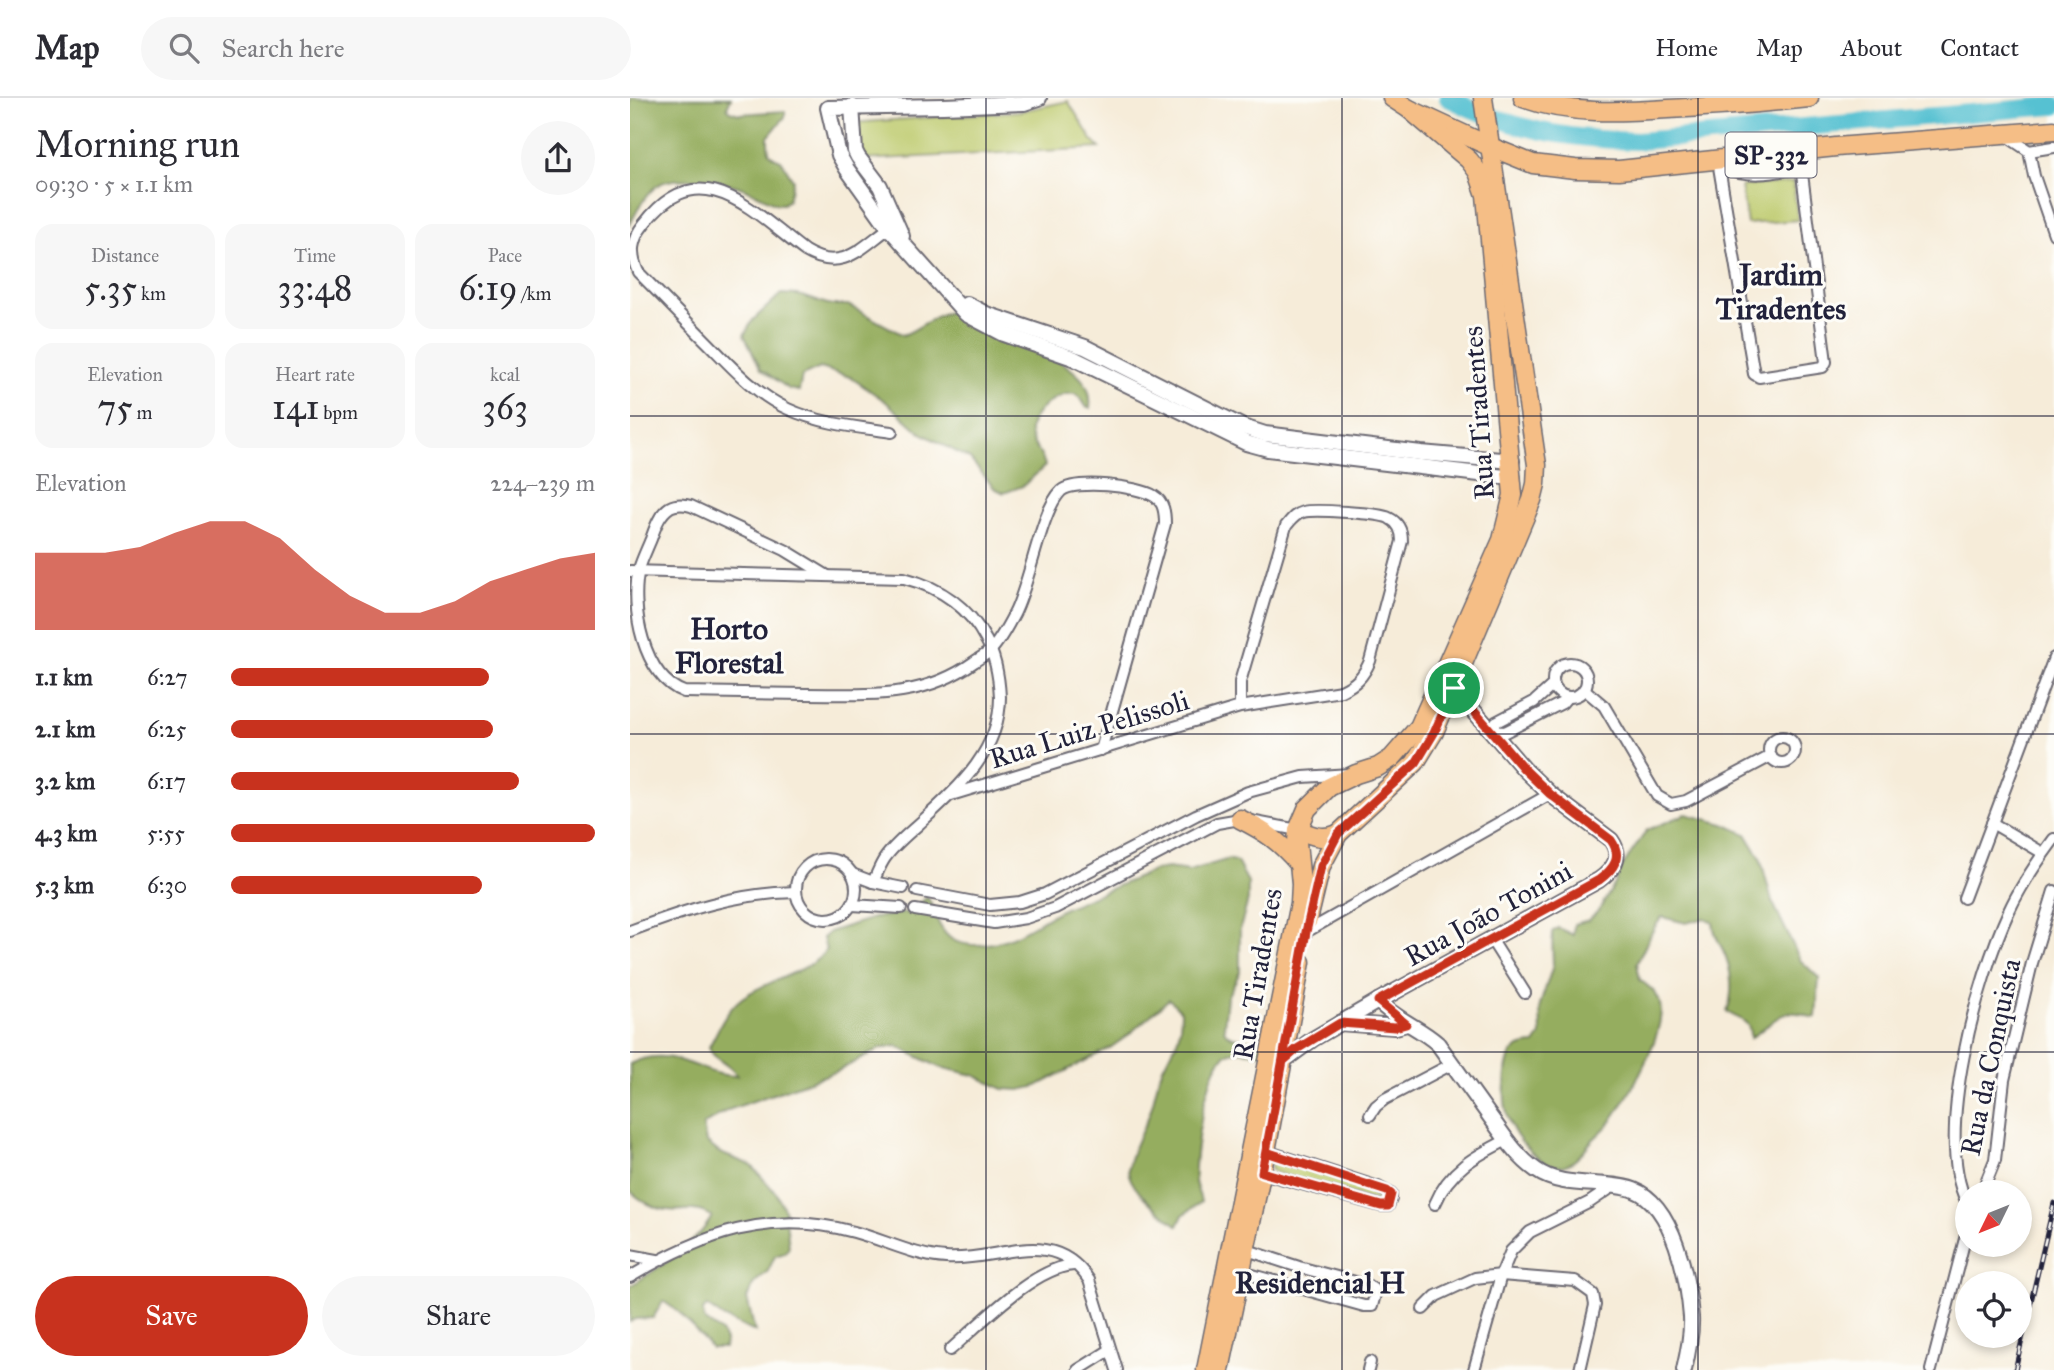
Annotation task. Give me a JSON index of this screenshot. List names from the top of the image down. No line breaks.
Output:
{"streets":{"main road":["SP-332","Rua Tiradentes"],"street":["Rua Luiz Pelissoli","Rua João Tonini","Rua da Conquista"]},"crossings":[["SP-332","Rua Tiradentes"],["Rua Tiradentes","Rua João Tonini"]],"districts":["Jardim Tiradentes","Horto Florestal","Residencial H"],"north":"bottom left","page":{"header":"Map","search":"Search here","nav":["Home","Map","About","Contact"],"heading":["Morning run","09:30 · 5 × 1.1 km"],"stats":[["Distance","5.35 km"],["Time","33:48"],["Pace","6:19 /km"],["Elevation","75 m"],["Heart rate","141 bpm"],["kcal","363"]],"chart":["Elevation","224–239 m"],"list":[{"name":"1.1 km","note":"6:27"},{"name":"2.1 km","note":"6:25"},{"name":"3.2 km","note":"6:17"},{"name":"4.3 km","note":"5:55"},{"name":"5.3 km","note":"6:30"}],"buttons":["Save","Share"]}}
